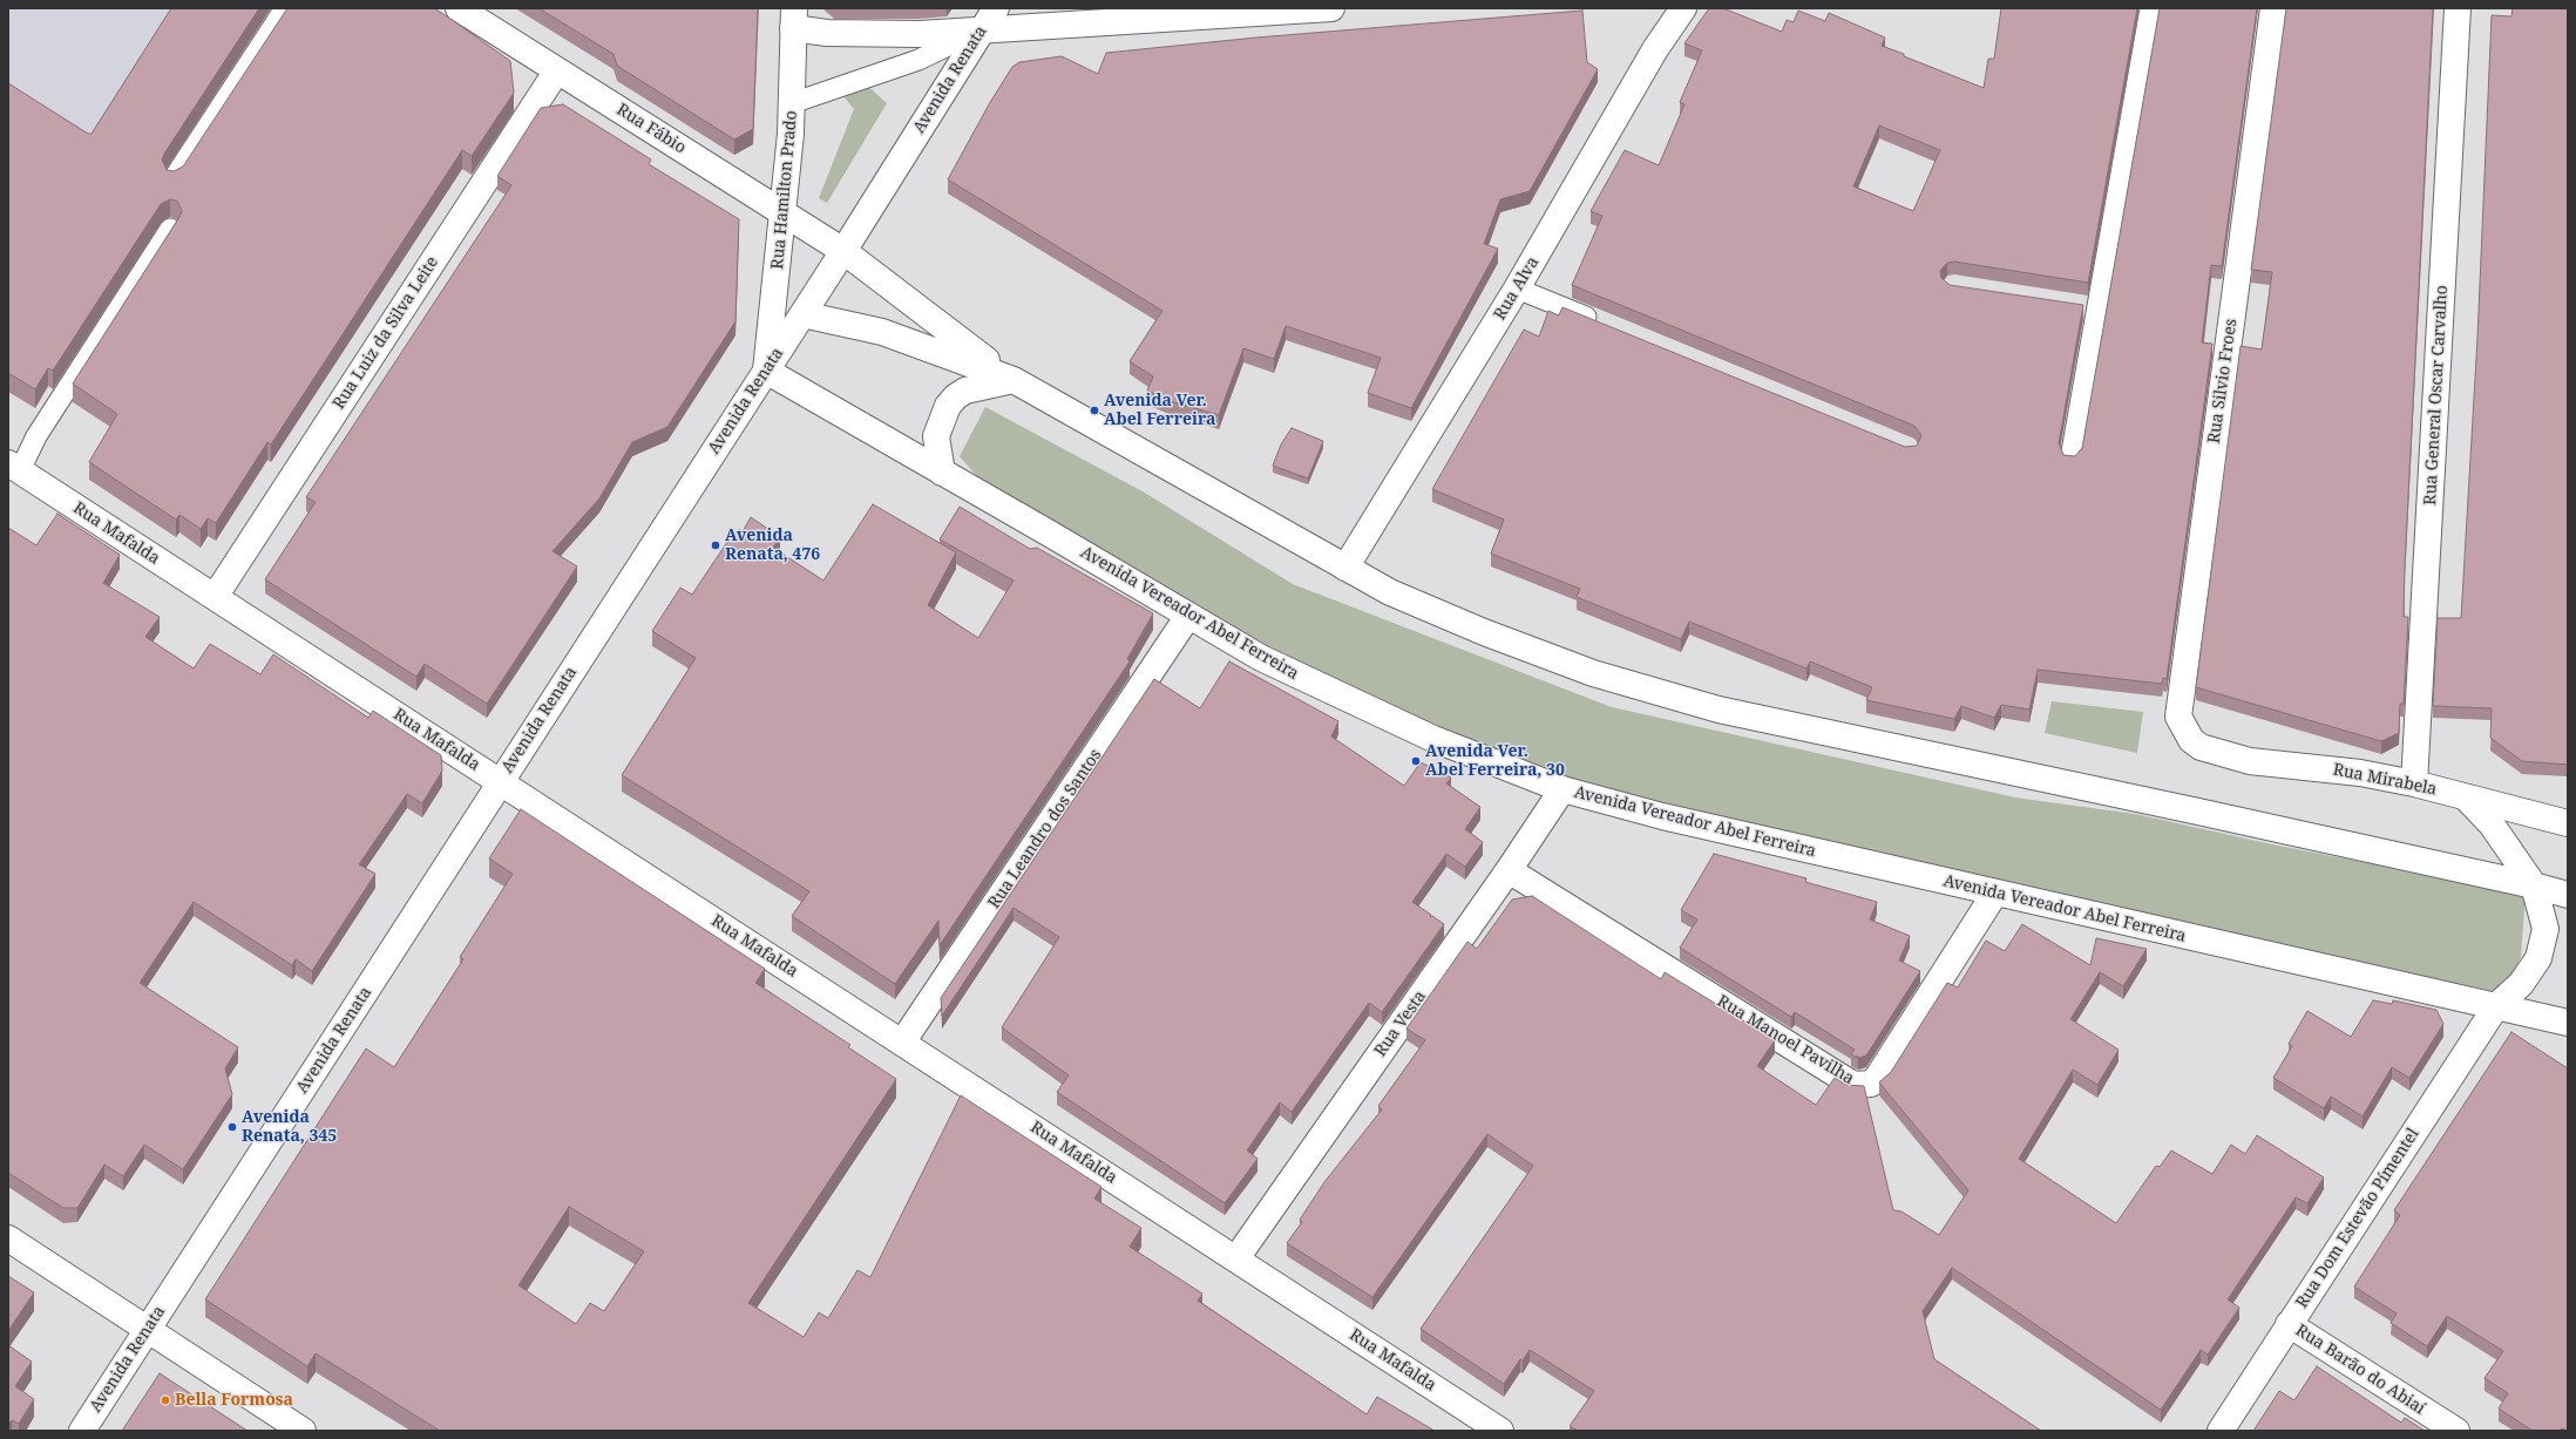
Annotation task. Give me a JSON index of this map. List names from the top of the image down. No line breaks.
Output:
{"streets":{"street":["Avenida Renata","Rua Fábio","Rua Hamilton Prado","Rua Alva","Rua Luiz da Silva Leite","Rua Silvio Froes","Rua General Oscar Carvalho","Rua Mafalda","Avenida Vereador Abel Ferreira","Rua Mirabela","Rua Leandro dos Santos","Rua Vesta","Rua Manoel Pavilha","Rua Dom Estevão Pímentel","Rua Barão do Abiaí"]},"crossings":[["Avenida Renata","Rua Fábio"],["Avenida Renata","Rua Hamilton Prado"],["Avenida Renata","Rua Mafalda"],["Avenida Renata","Avenida Vereador Abel Ferreira"],["Rua Fábio","Rua Hamilton Prado"],["Rua Fábio","Rua Luiz da Silva Leite"],["Rua Hamilton Prado","Avenida Vereador Abel Ferreira"],["Rua Luiz da Silva Leite","Rua Mafalda"],["Rua Silvio Froes","Rua Mirabela"],["Rua General Oscar Carvalho","Rua Mirabela"],["Rua Mafalda","Rua Leandro dos Santos"],["Rua Mafalda","Rua Vesta"],["Avenida Vereador Abel Ferreira","Rua Leandro dos Santos"],["Avenida Vereador Abel Ferreira","Rua Vesta"],["Avenida Vereador Abel Ferreira","Rua Manoel Pavilha"],["Avenida Vereador Abel Ferreira","Rua Dom Estevão Pímentel"],["Rua Mirabela","Rua Dom Estevão Pímentel"],["Rua Vesta","Rua Manoel Pavilha"],["Rua Dom Estevão Pímentel","Rua Barão do Abiaí"]],"places":["Avenida Ver. Abel Ferreira","Avenida Renata, 476","Avenida Ver. Abel Ferreira, 30","Avenida Renata, 345","Bella Formosa"]}
